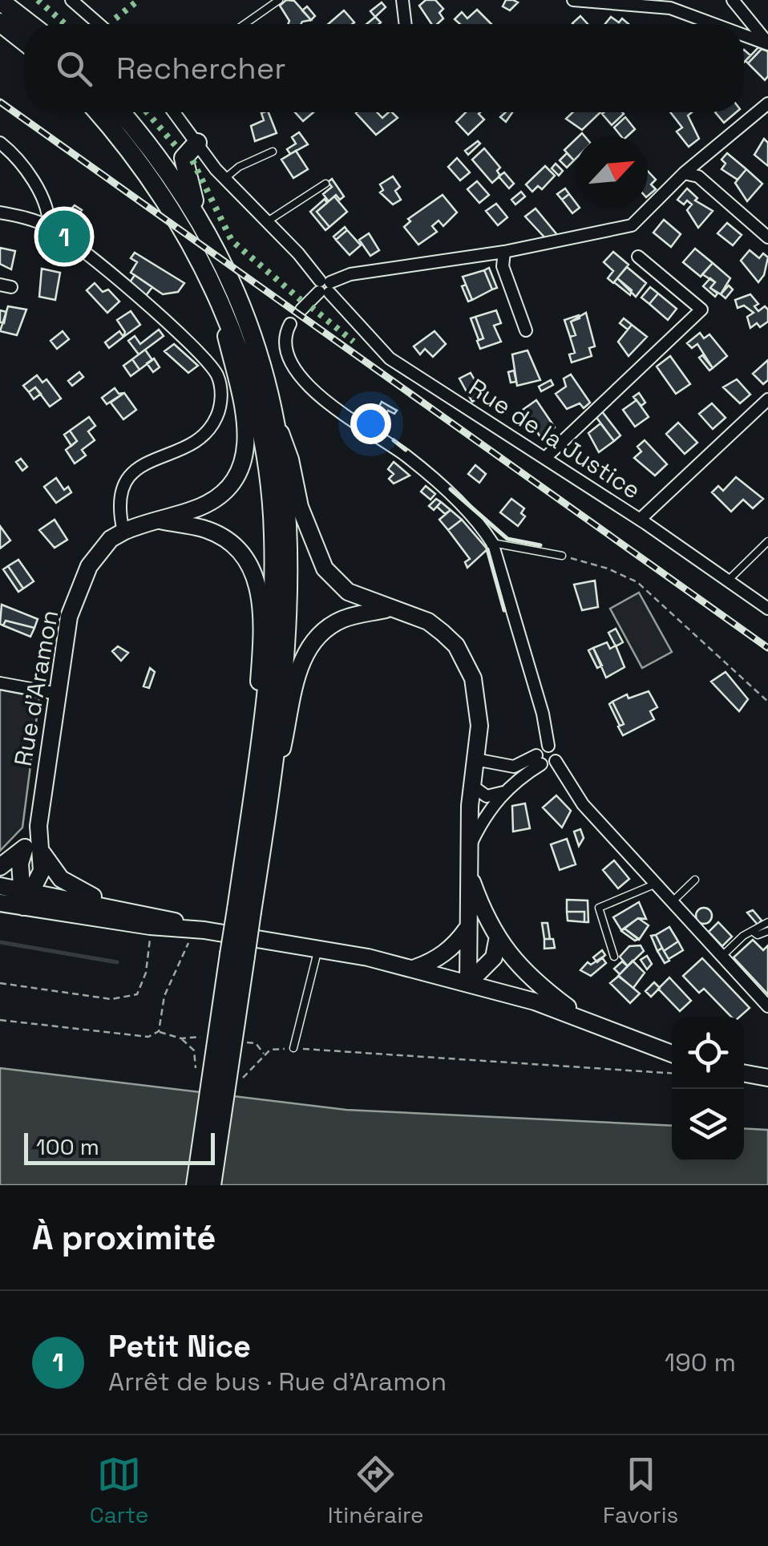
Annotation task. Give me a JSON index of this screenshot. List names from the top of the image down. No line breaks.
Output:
{"streets":{"main road":["Rue d'Aramon"],"street":["Rue de la Justice"]},"scale_bar":"100 m","north":"top right","page":{"search":"Rechercher","pins":"1","scale":"100 m","heading":"À proximité","list":[{"mark":"1","name":"Petit Nice","note":"Arrêt de bus · Rue d'Aramon","value":"190 m"}],"nav":["Carte","Itinéraire","Favoris"]}}
